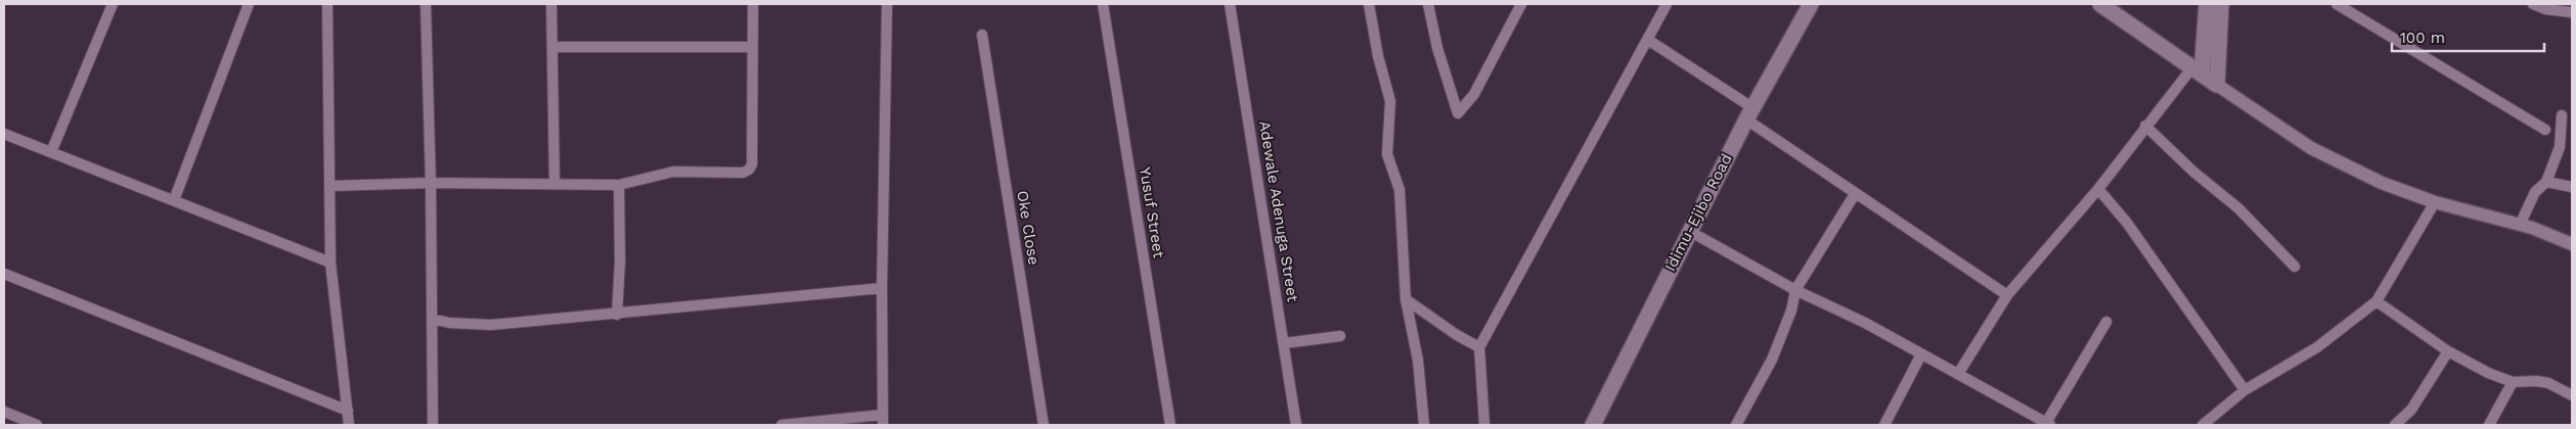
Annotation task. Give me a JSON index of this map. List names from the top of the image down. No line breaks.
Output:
{"streets":{"main road":["Idimu-Ejibo Road"],"street":["Adewale Adenuga Street","Yusuf Street","Oke Close"]},"scale_bar":"100 m"}
